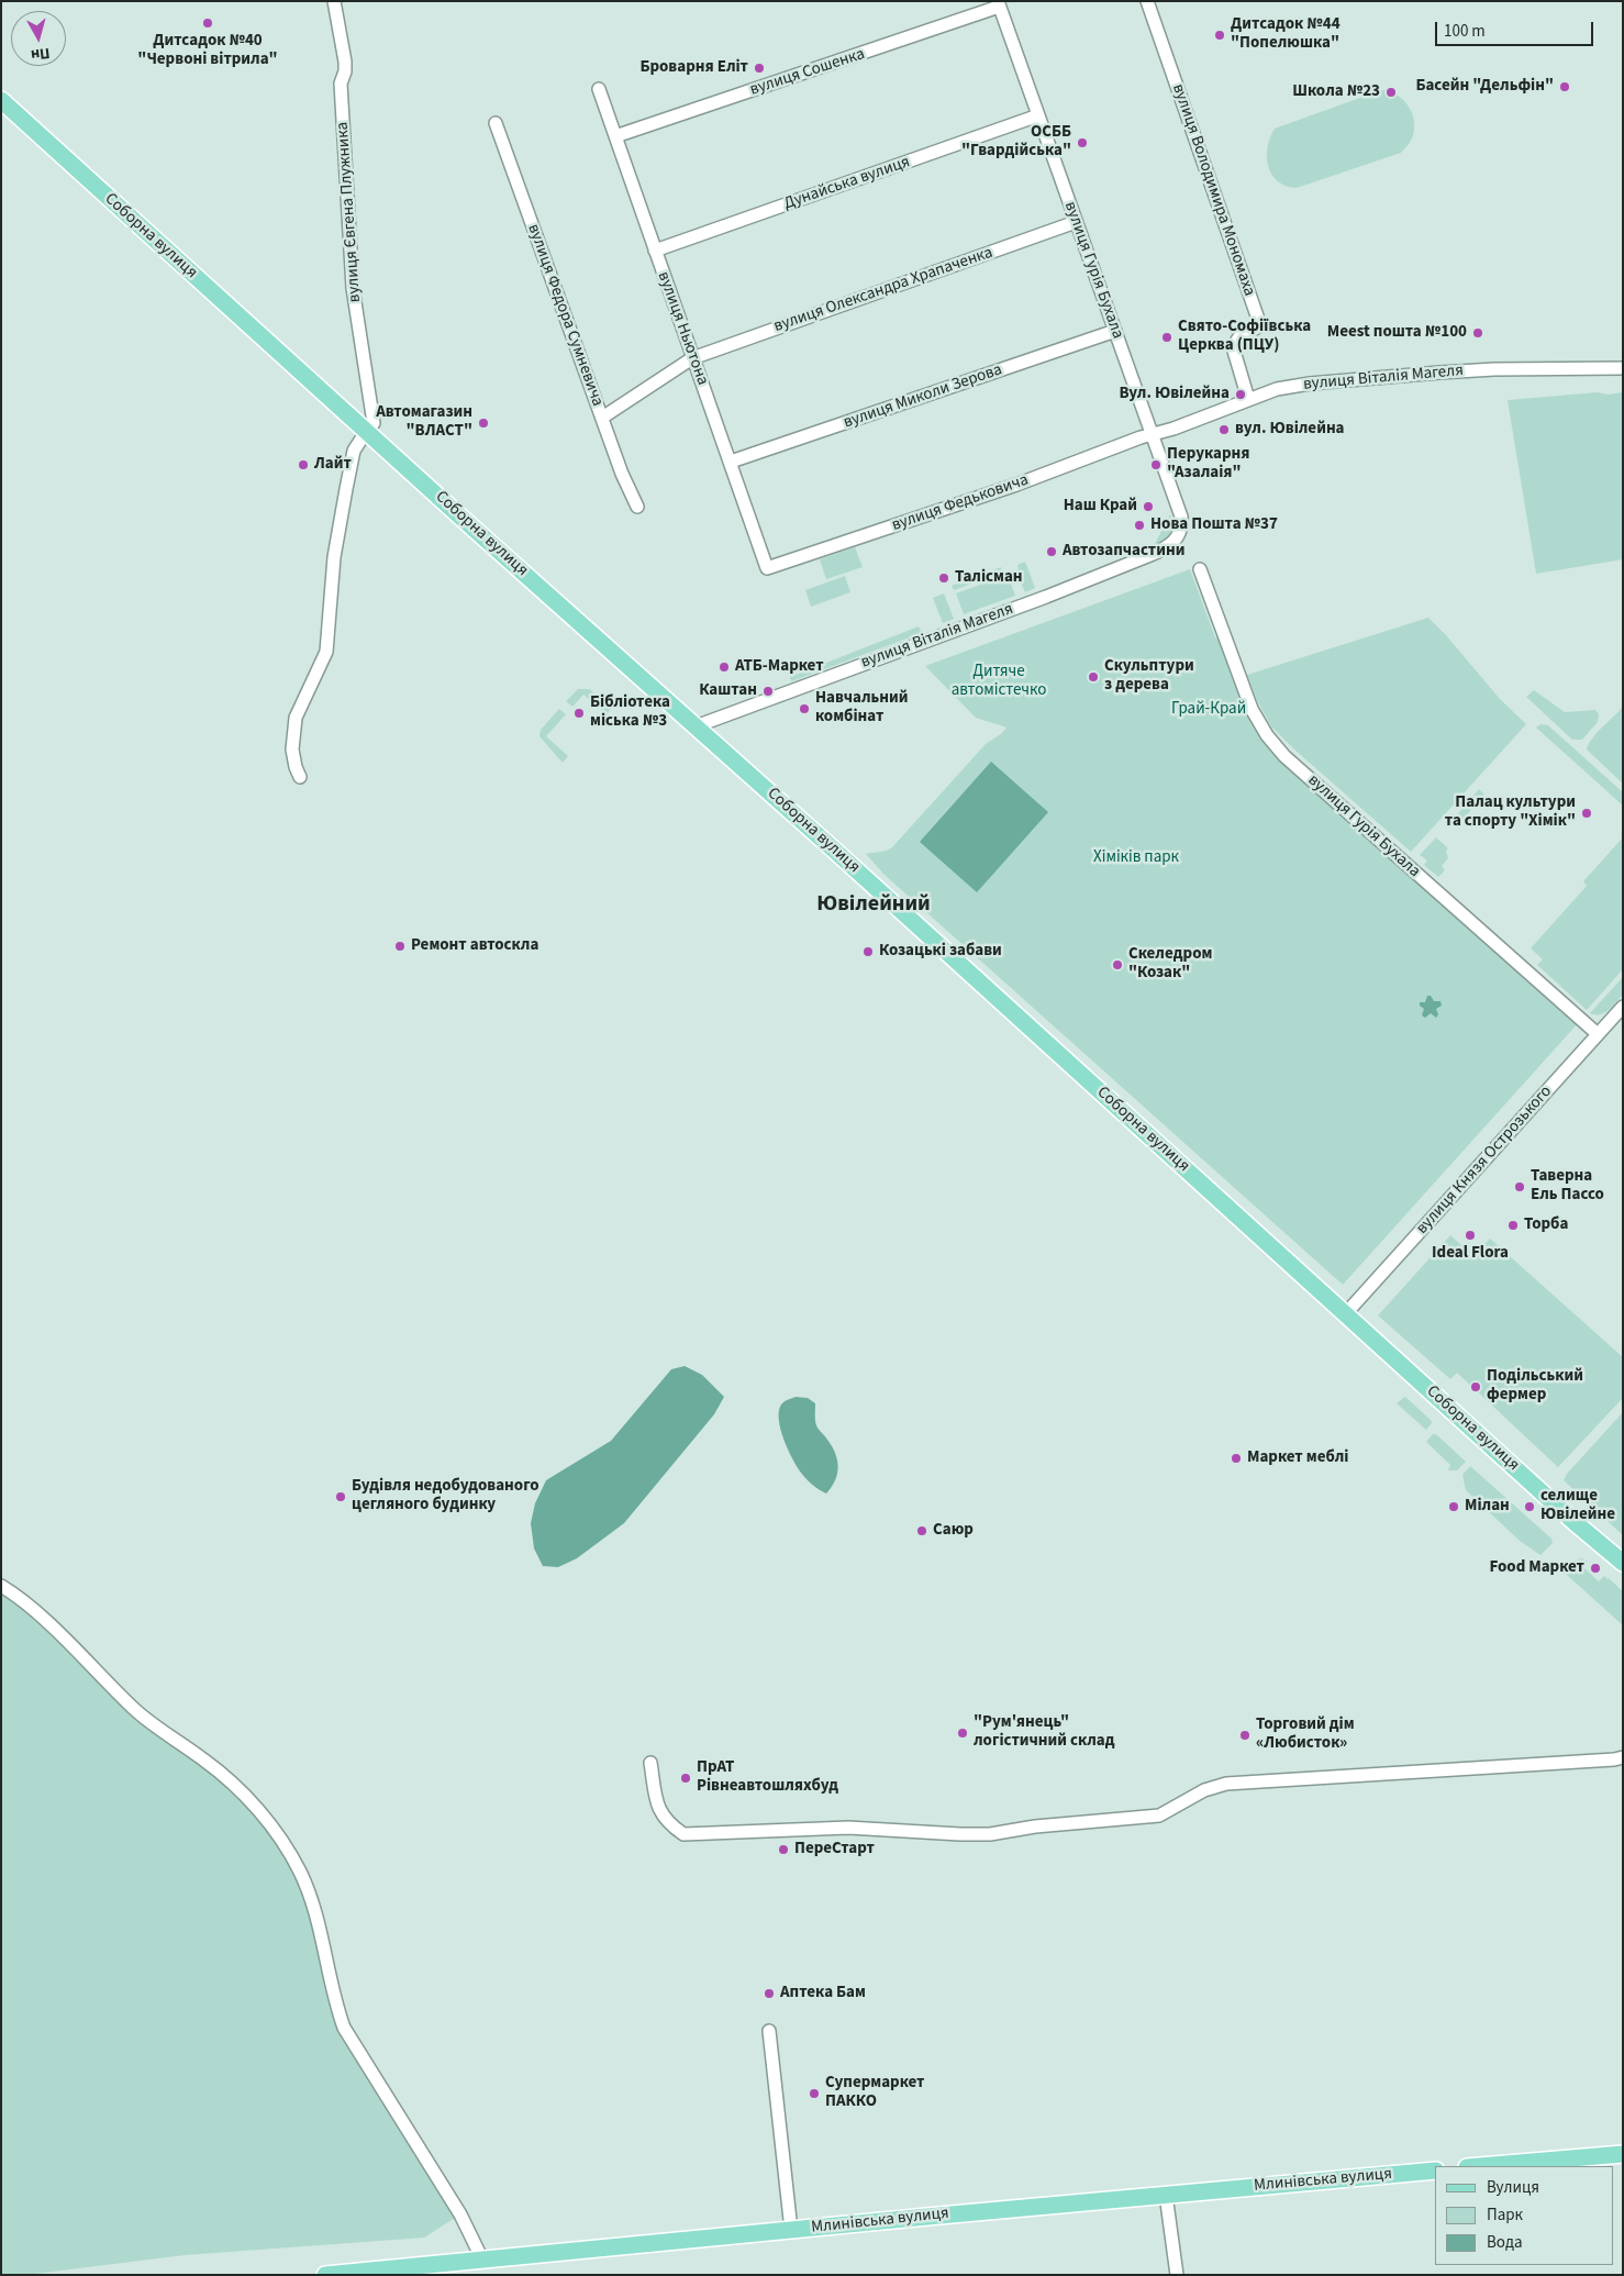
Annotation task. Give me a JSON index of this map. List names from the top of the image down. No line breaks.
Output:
{"streets":{"main road":["Соборна вулиця","Млинівська вулиця"],"street":["вулиця Сошенка","Дунайська вулиця","вулиця Володимира Мономаха","вулиця Євгена Плужника","вулиця Гурія Бухала","вулиця Олександра Храпаченка","вулиця Федора Сумневича","вулиця Ньютона","вулиця Віталія Магеля","вулиця Миколи Зерова","вулиця Федьковича","вулиця Князя Острозького"]},"crossings":[["вулиця Сошенка","вулиця Гурія Бухала"],["вулиця Сошенка","вулиця Ньютона"],["Дунайська вулиця","вулиця Гурія Бухала"],["Дунайська вулиця","вулиця Ньютона"],["вулиця Володимира Мономаха","вулиця Віталія Магеля"],["вулиця Євгена Плужника","Соборна вулиця"],["Соборна вулиця","вулиця Віталія Магеля"],["Соборна вулиця","вулиця Князя Острозького"],["вулиця Гурія Бухала","вулиця Олександра Храпаченка"],["вулиця Гурія Бухала","вулиця Віталія Магеля"],["вулиця Гурія Бухала","вулиця Миколи Зерова"],["вулиця Гурія Бухала","вулиця Федьковича"],["вулиця Гурія Бухала","вулиця Князя Острозького"],["вулиця Олександра Храпаченка","вулиця Федора Сумневича"],["вулиця Олександра Храпаченка","вулиця Ньютона"],["вулиця Ньютона","вулиця Миколи Зерова"],["вулиця Ньютона","вулиця Федьковича"],["вулиця Віталія Магеля","вулиця Федьковича"]],"districts":["Ювілейний"],"parks":["Дитяче автомістечко","Грай-Край","Хіміків парк"],"places":["Дитсадок №40 \"Червоні вітрила\"","Дитсадок №44 \"Попелюшка\"","Броварня Еліт","Басейн \"Дельфін\"","Школа №23","ОСББ \"Гвардійська\"","Meest пошта №100","Свято-Софіївська Церква (ПЦУ)","Вул. Ювілейна","Автомагазин \"ВЛАСТ\"","вул. Ювілейна","Лайт","Перукарня \"Азалаія\"","Наш Край","Нова Пошта №37","Автозапчастини","Талісман","АТБ-Маркет","Скульптури з дерева","Каштан","Навчальний комбінат","Бібліотека міська №3","Палац культури та спорту \"Хімік\"","Ремонт автоскла","Козацькі забави","Скеледром \"Козак\"","Таверна Ель Пассо","Торба","Ideal Flora","Подільський фермер","Маркет меблі","Будівля недобудованого цегляного будинку","Мілан","селище Ювілейне","Саюр","Food Маркет","\"Рум'янець\" логістичний склад","Торговий дім «Любисток»","ПрАТ Рівнеавтошляхбуд","ПереСтарт","Аптека Бам","Супермаркет ПАККО"],"legend":["Вулиця","Парк","Вода"],"scale_bar":"100 m","north":"bottom"}
